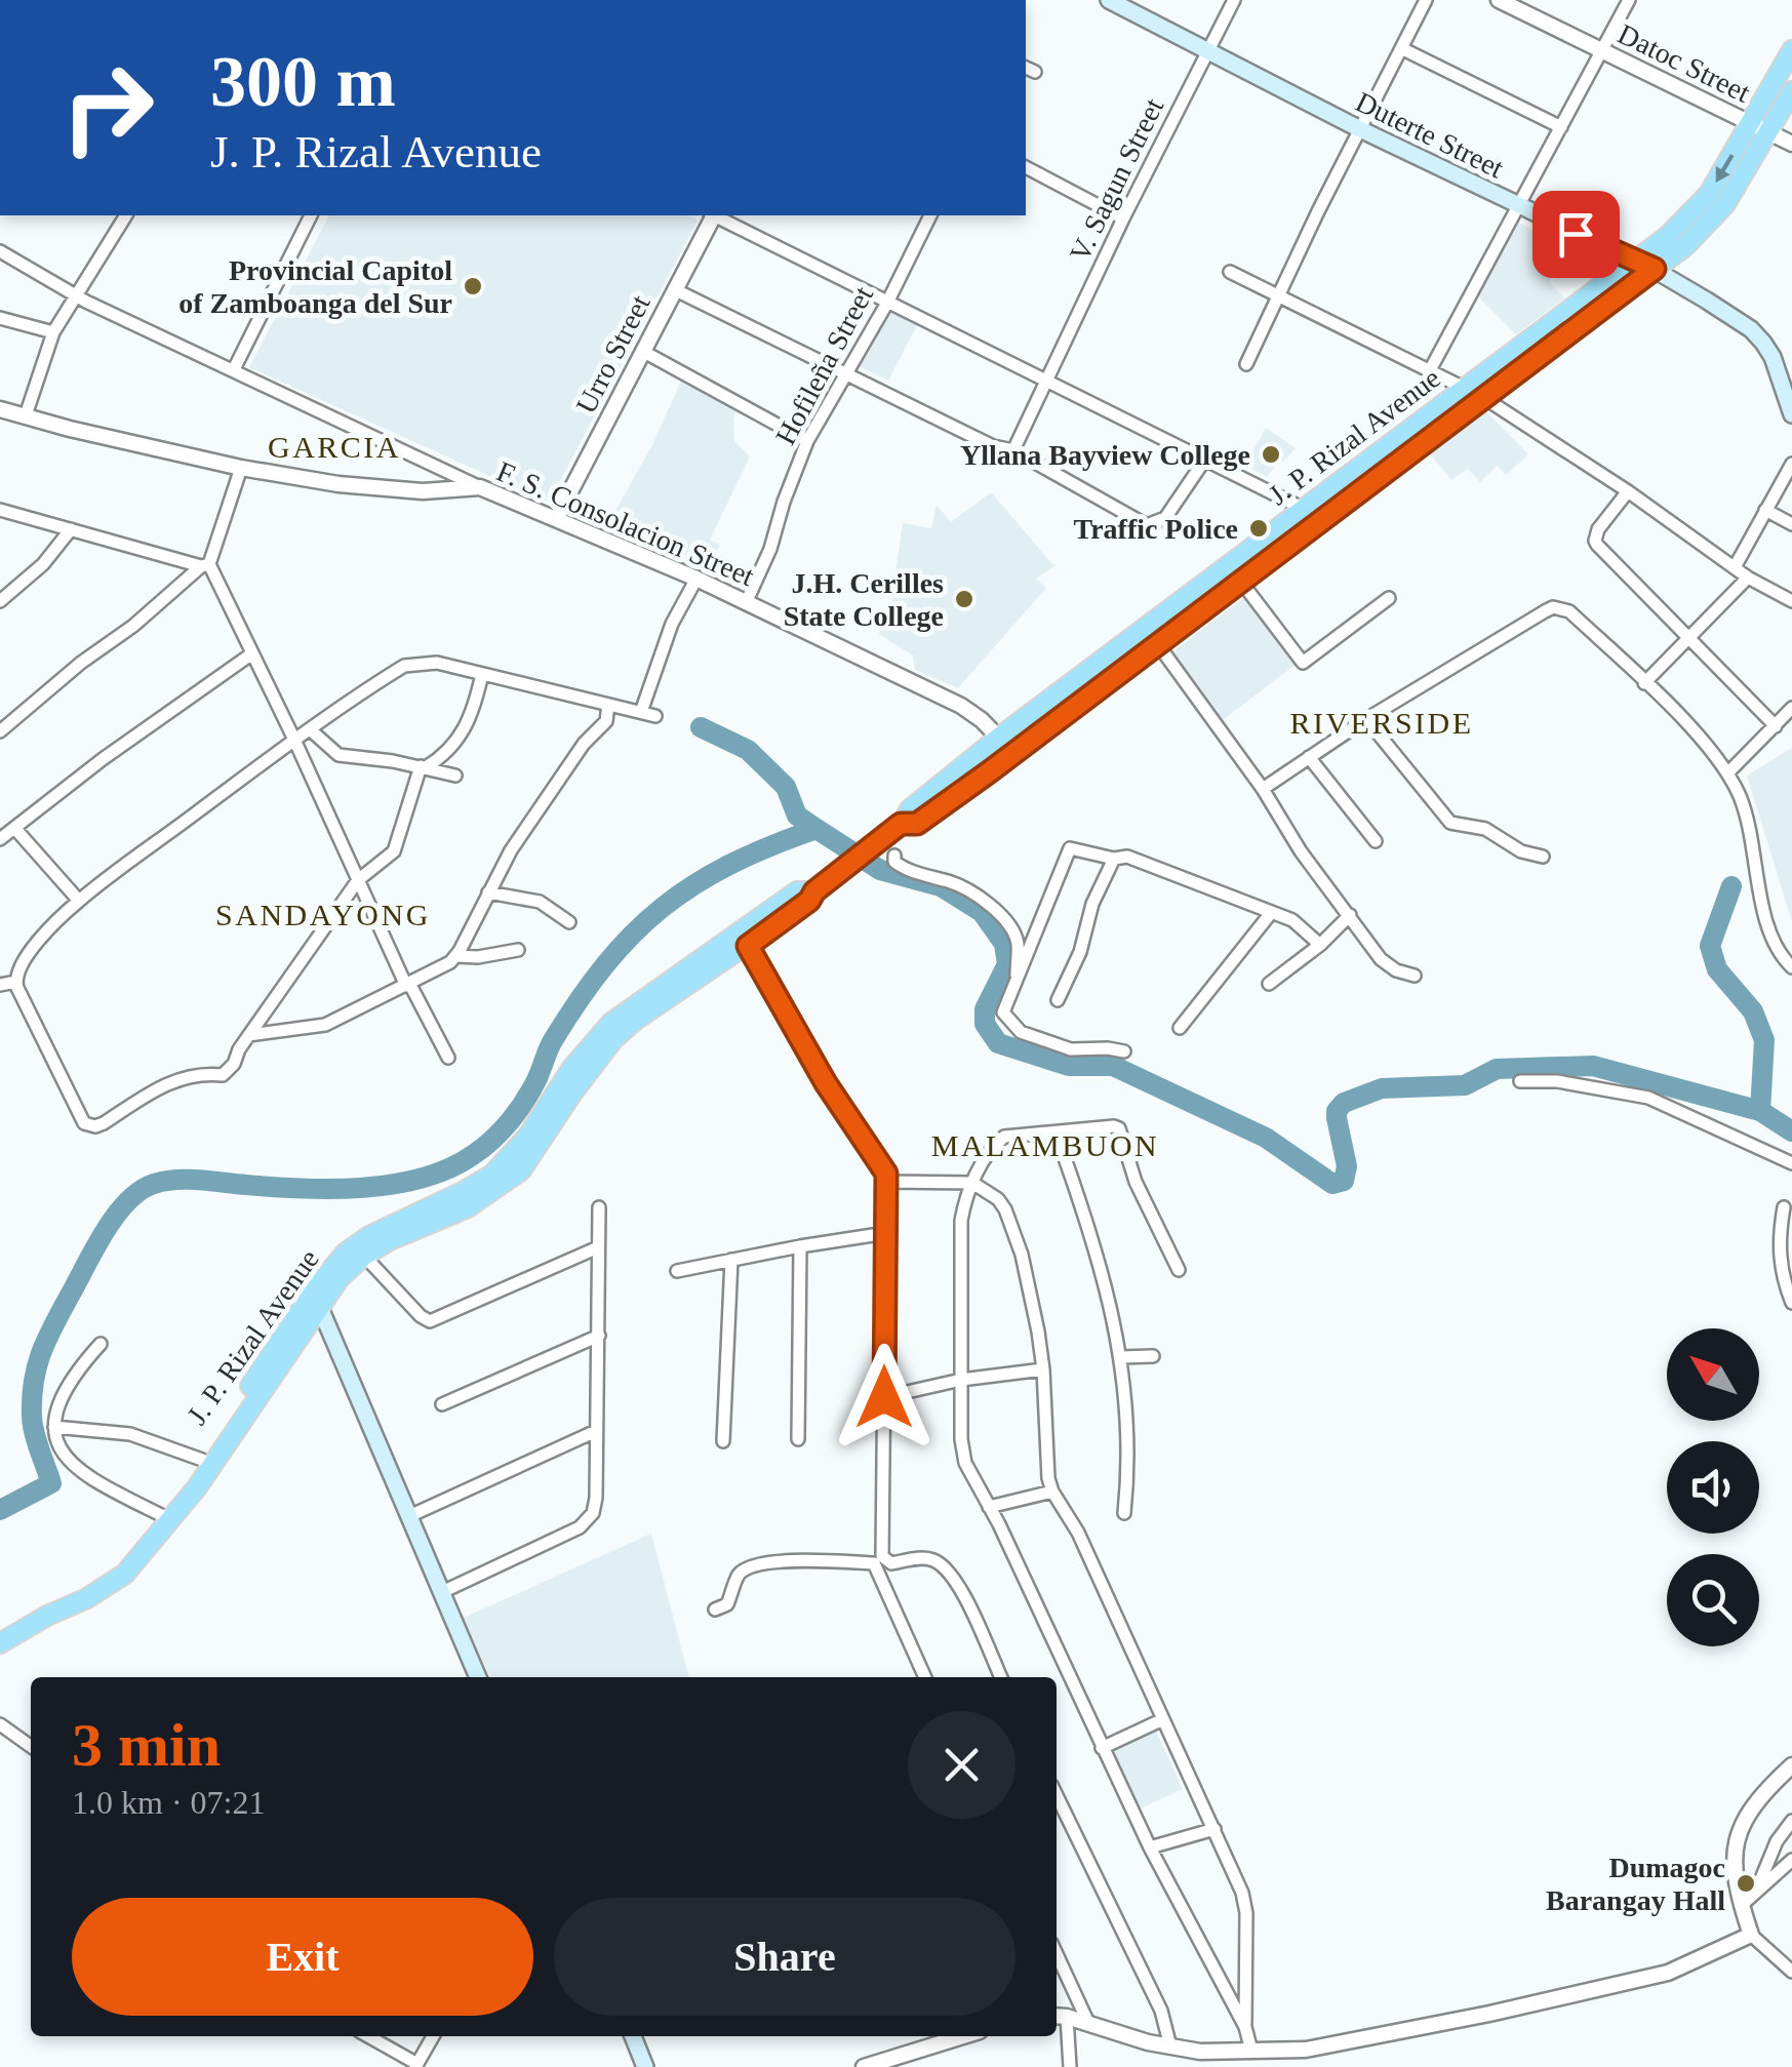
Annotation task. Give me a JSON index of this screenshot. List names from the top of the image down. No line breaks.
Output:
{"streets":{"main road":["Duterte Street","J. P. Rizal Avenue"],"street":["Datoc Street","V. Sagun Street","Urro Street","Hofileña Street","F. S. Consolacion Street"]},"crossings":[["Datoc Street","J. P. Rizal Avenue"],["Duterte Street","V. Sagun Street"],["Duterte Street","J. P. Rizal Avenue"],["Urro Street","F. S. Consolacion Street"],["Hofileña Street","F. S. Consolacion Street"],["J. P. Rizal Avenue","F. S. Consolacion Street"]],"districts":["GARCIA","RIVERSIDE","SANDAYONG","MALAMBUON"],"places":["Provincial Capitol of Zamboanga del Sur","Yllana Bayview College","Traffic Police","J.H. Cerilles State College","Dumagoc Barangay Hall"],"north":"top left","page":{"turn":["300 m","J. P. Rizal Avenue"],"heading":["3 min","1.0 km · 07:21"],"buttons":["Exit","Share"]}}
